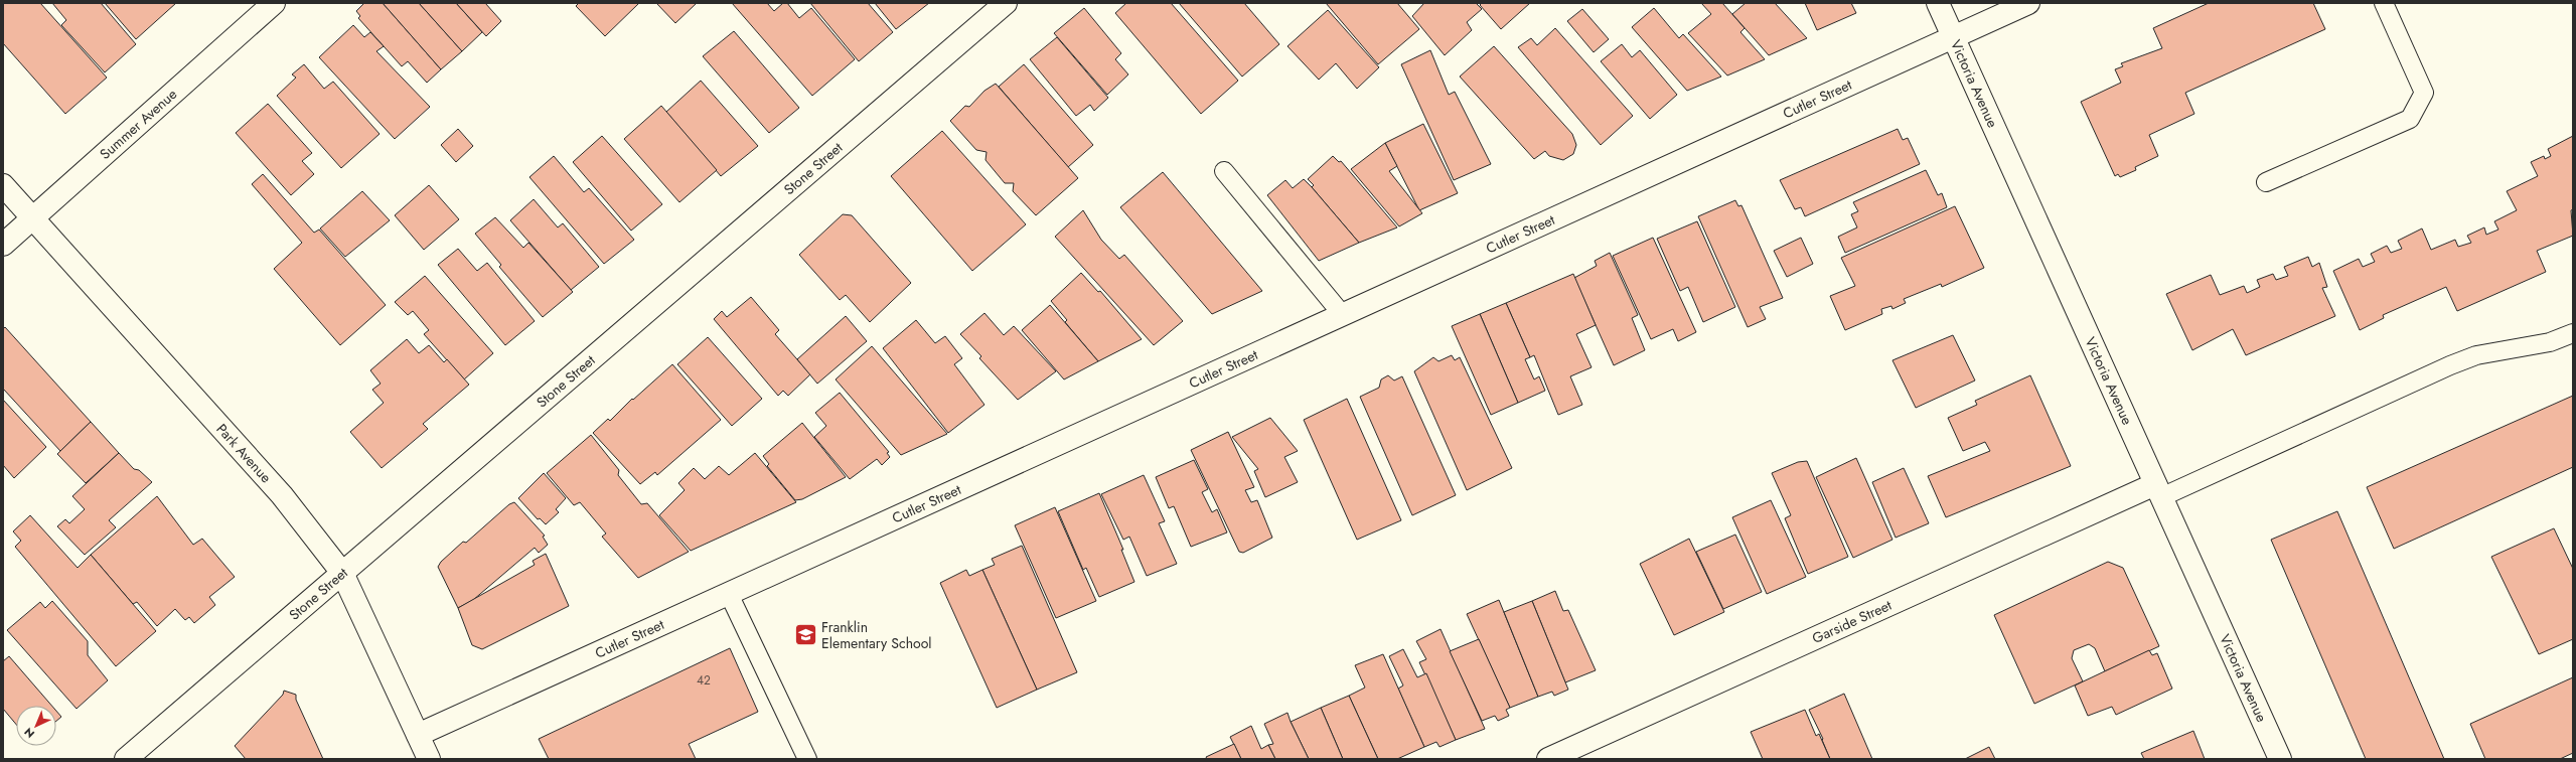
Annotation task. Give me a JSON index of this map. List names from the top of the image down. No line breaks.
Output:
{"streets":{"street":["Victoria Avenue","Cutler Street","Summer Avenue","Stone Street","Park Avenue","Garside Street"]},"crossings":[["Victoria Avenue","Cutler Street"],["Victoria Avenue","Garside Street"],["Cutler Street","Park Avenue"],["Summer Avenue","Park Avenue"],["Stone Street","Park Avenue"]],"places":{"school or university":["Franklin Elementary School"]},"house_numbers":["42"],"north":"bottom left"}
